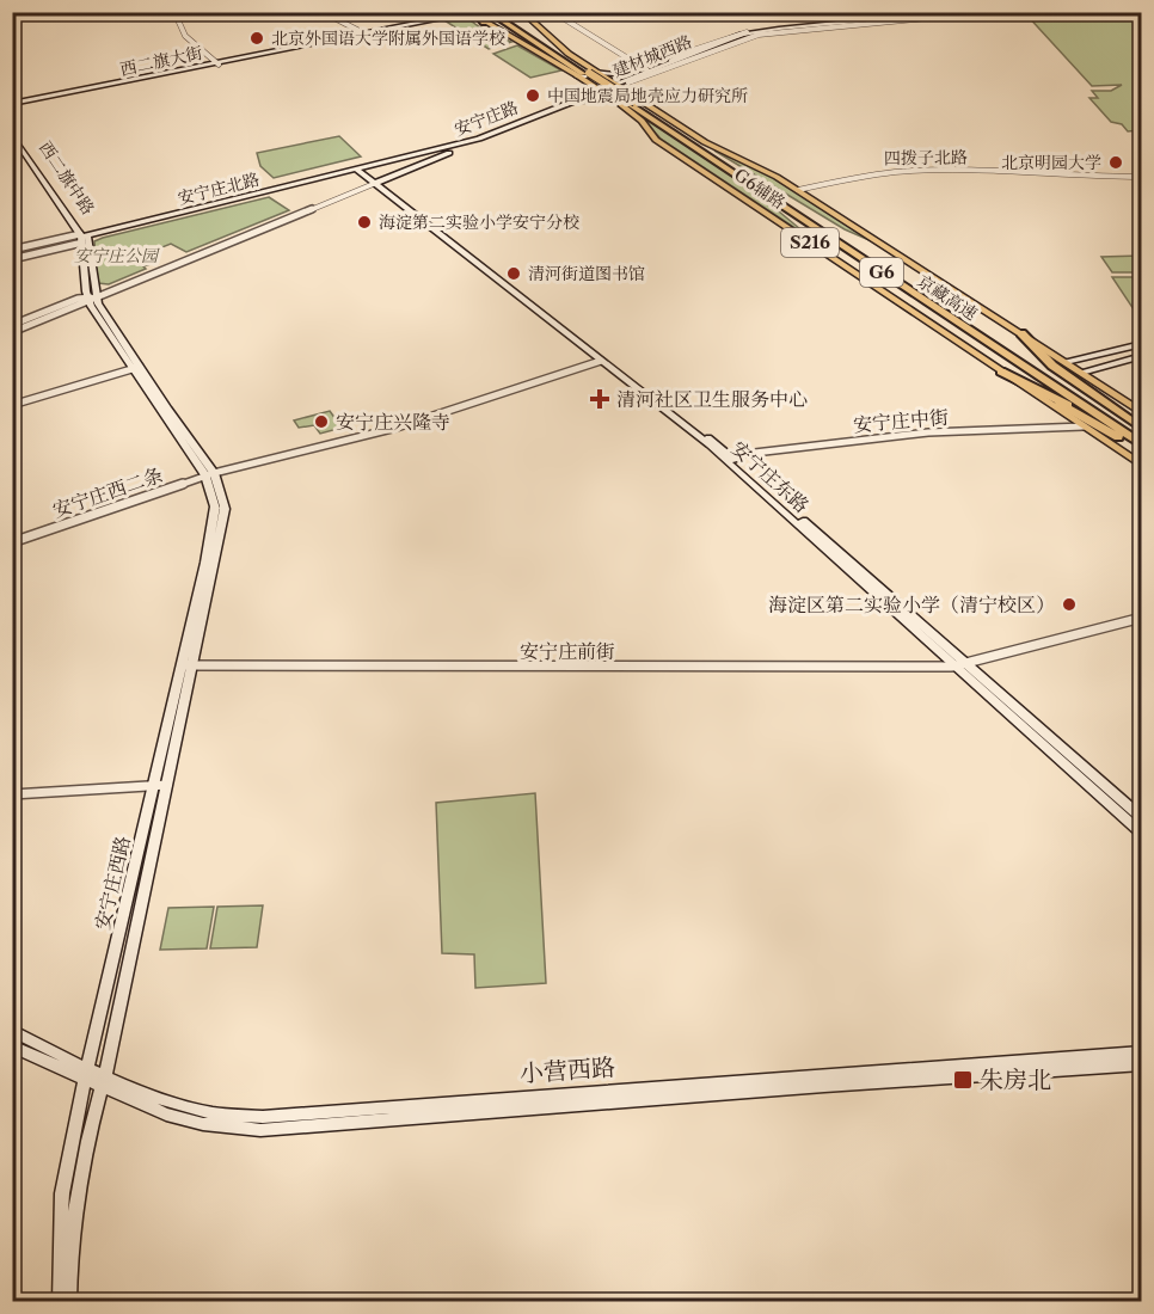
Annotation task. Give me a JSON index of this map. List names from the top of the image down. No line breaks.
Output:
{"streets":{"highway":["G6","京藏高速"],"main road":["建材城西路","西二旗大街","安宁庄路","西二旗中路","安宁庄北路","G6辅路","S216","安宁庄东路","安宁庄西路","小营西路"],"street":["四拨子北路","安宁庄中街","安宁庄西二条","安宁庄前街"]},"crossings":[["建材城西路","安宁庄路"],["建材城西路","G6辅路"],["西二旗大街","G6辅路"],["安宁庄路","西二旗中路"],["安宁庄路","安宁庄北路"],["安宁庄路","G6辅路"],["安宁庄路","安宁庄东路"],["安宁庄路","安宁庄西路"],["四拨子北路","G6辅路"],["西二旗中路","安宁庄北路"],["西二旗中路","安宁庄西路"],["安宁庄北路","安宁庄东路"],["G6辅路","G6"],["G6辅路","京藏高速"],["G6辅路","安宁庄中街"],["G6","京藏高速"],["安宁庄中街","安宁庄东路"],["安宁庄东路","安宁庄西二条"],["安宁庄东路","安宁庄前街"],["安宁庄西二条","安宁庄西路"],["安宁庄前街","安宁庄西路"],["安宁庄西路","小营西路"]],"parks":["安宁庄公园"],"places":{"other":["北京外国语大学附属外国语学校","中国地震局地壳应力研究所","北京明园大学","海淀第二实验小学安宁分校","清河街道图书馆","安宁庄兴隆寺","海淀区第二实验小学（清宁校区）"],"health":["清河社区卫生服务中心"],"transit":["朱房北"]}}
